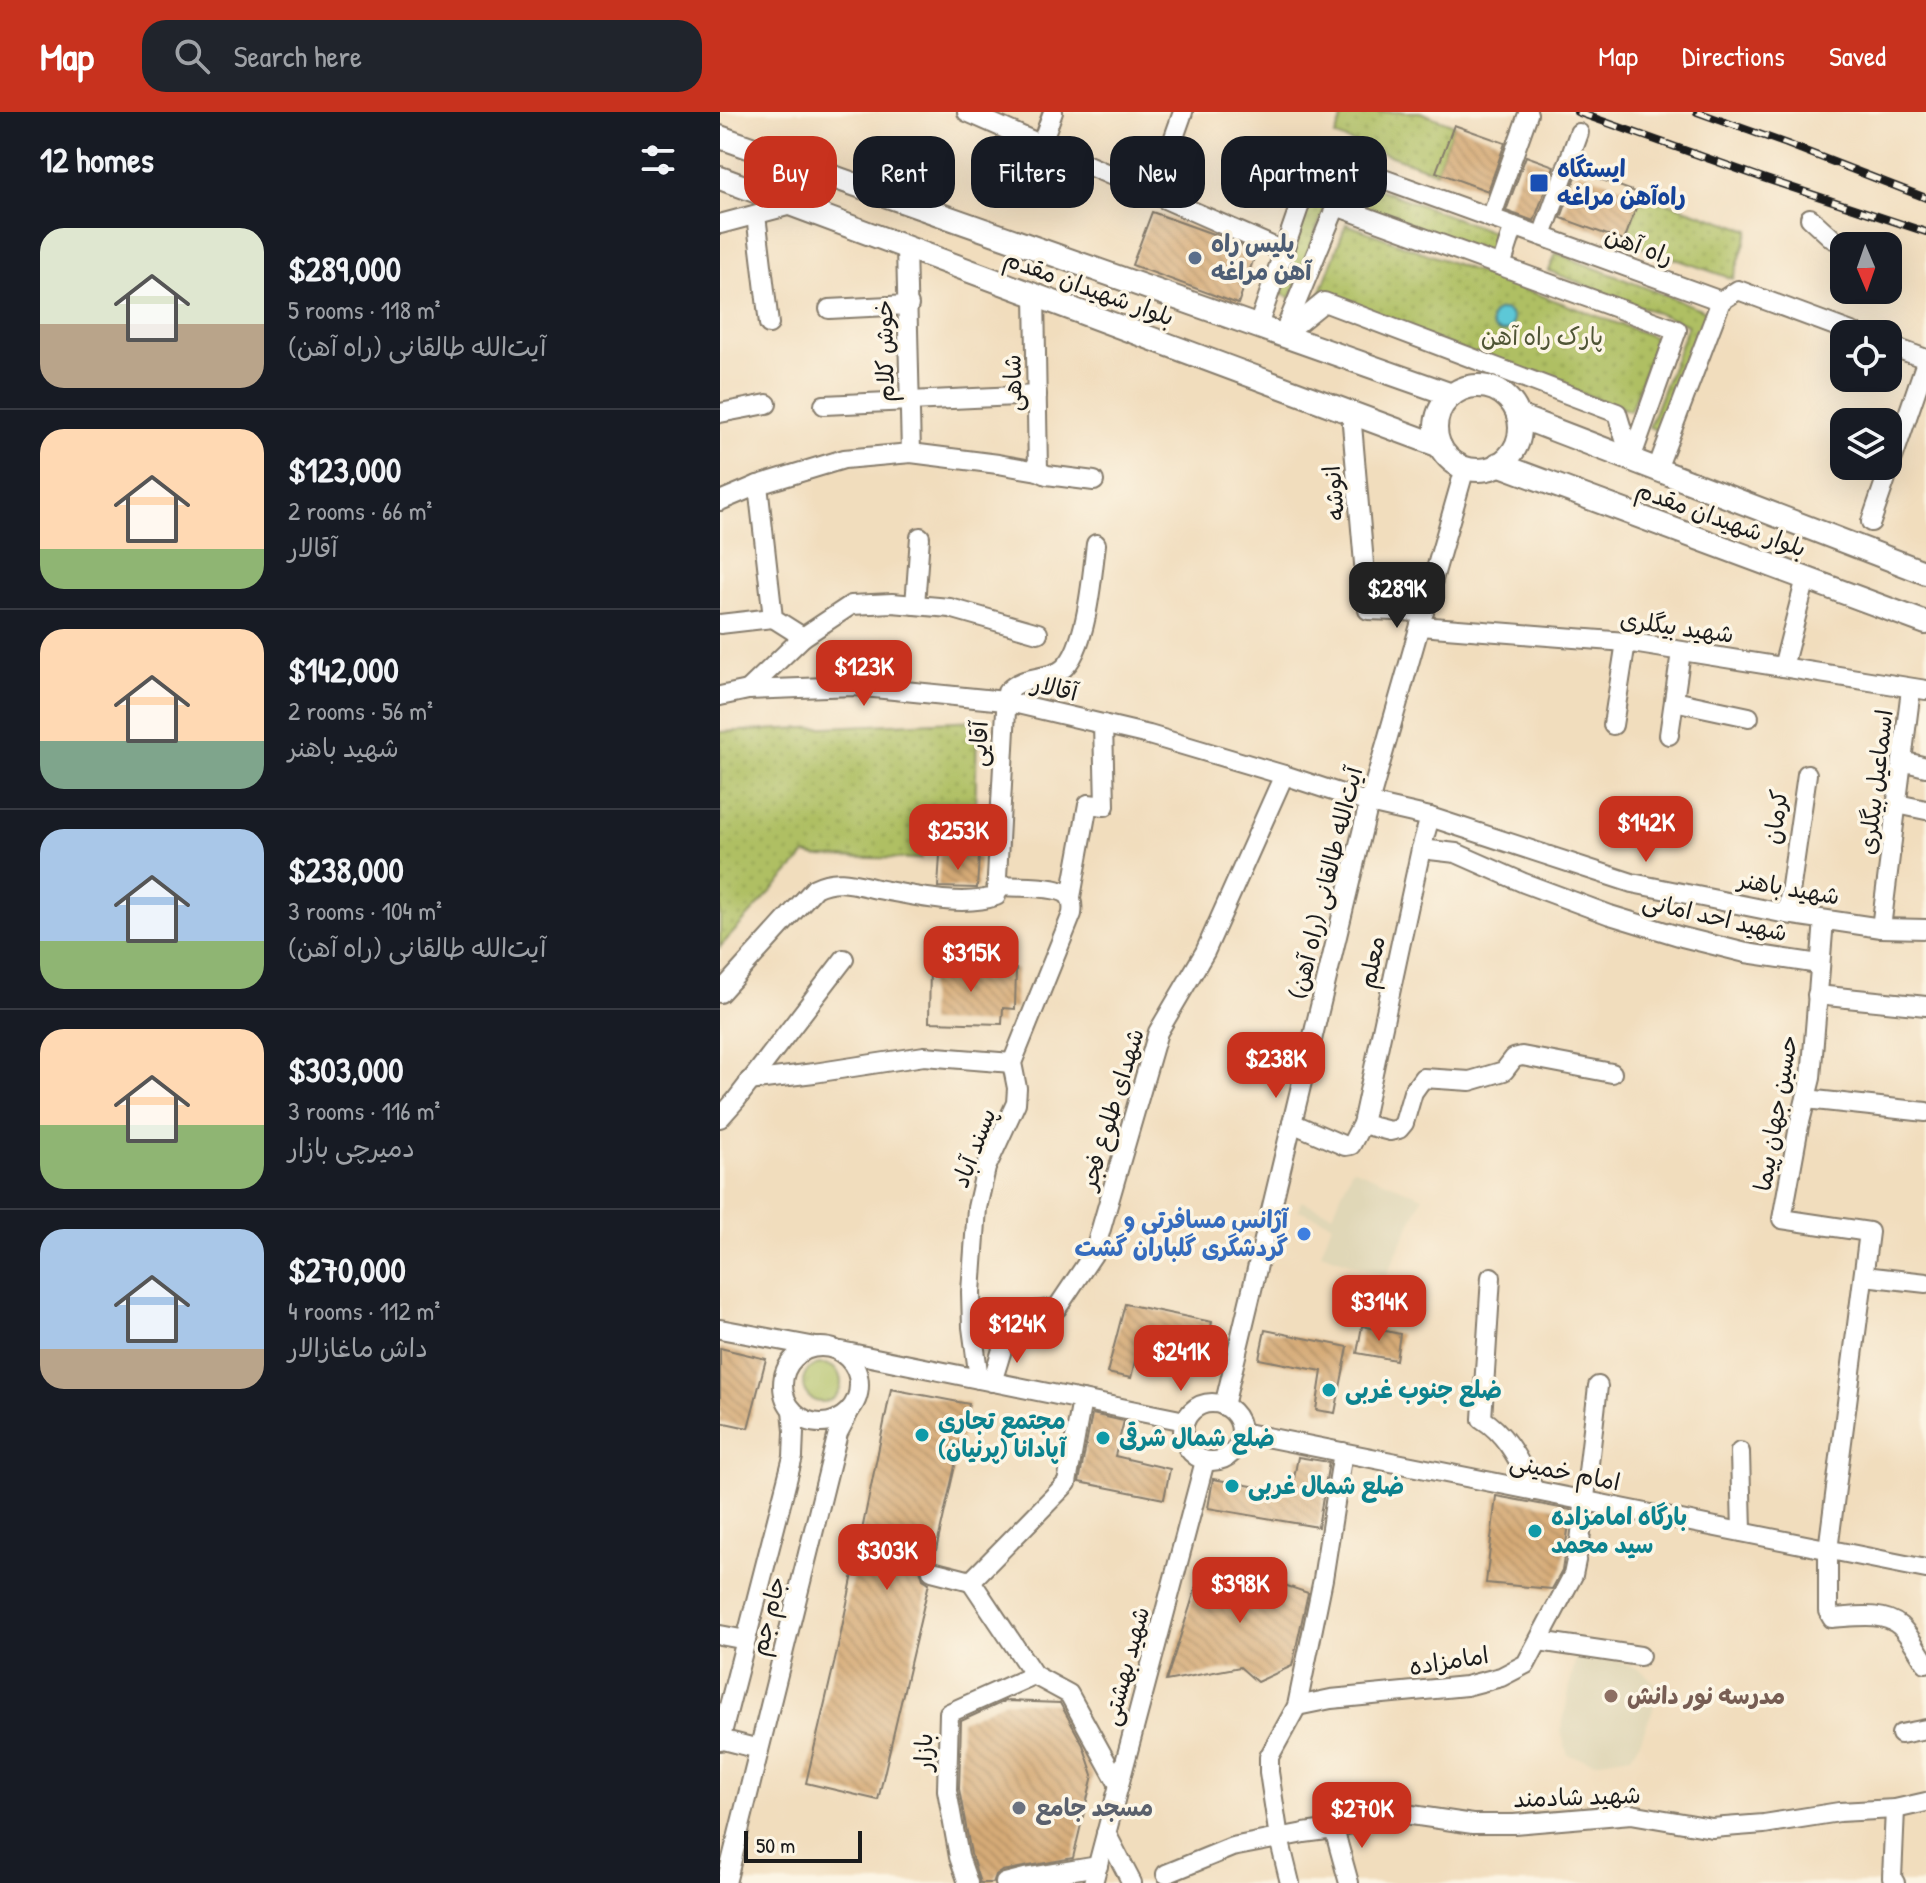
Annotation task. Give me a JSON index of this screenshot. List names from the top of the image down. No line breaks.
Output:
{"streets":{"main road":["بلوار شهیدان مقدم"],"street":["راه آهن","خوش کلام","شاهی","انوشه","شهید بیگلری","آقالار","آقایی","اسماعیل بیگلری","کرمان","(راه آهن) آیت‌الله طالقانی","شهید باهنر","شهید احد امانی","معلم","شهدای طلوع فجر","حسین جهان پیما","پسند آباد","امام خمینی","جام جم","امامزاده","شهید بهشتی","بازار","شهید شادمند"]},"crossings":[["راه آهن","بلوار شهیدان مقدم"],["بلوار شهیدان مقدم","خوش کلام"],["بلوار شهیدان مقدم","شاهی"],["بلوار شهیدان مقدم","انوشه"],["بلوار شهیدان مقدم","(راه آهن) آیت‌الله طالقانی"],["انوشه","شهید بیگلری"],["انوشه","(راه آهن) آیت‌الله طالقانی"],["شهید بیگلری","اسماعیل بیگلری"],["شهید بیگلری","(راه آهن) آیت‌الله طالقانی"],["آقالار","آقایی"],["آقالار","(راه آهن) آیت‌الله طالقانی"],["آقالار","شهید باهنر"],["آقالار","شهدای طلوع فجر"],["آقالار","پسند آباد"],["اسماعیل بیگلری","شهید باهنر"],["کرمان","شهید باهنر"],["(راه آهن) آیت‌الله طالقانی","شهید باهنر"],["(راه آهن) آیت‌الله طالقانی","امام خمینی"],["(راه آهن) آیت‌الله طالقانی","شهید بهشتی"],["شهید باهنر","معلم"],["شهید باهنر","حسین جهان پیما"],["شهید احد امانی","معلم"],["شهید احد امانی","حسین جهان پیما"],["شهدای طلوع فجر","پسند آباد"],["امام خمینی","امامزاده"],["امام خمینی","شهید بهشتی"]],"parks":["پارک راه آهن"],"places":{"transit":["ایستگاه راه‌آهن مراغه"],"other":["پلیس راه آهن مراغه","آژانس مسافرتی و گردشگری گلباران گشت","ضلع جنوب غربی","مجتمع تجاری آپادانا (پرنیان)","ضلع شمال شرقی","ضلع شمال غربی","بارگاه امامزاده سید محمد","مدرسه نور دانش","مسجد جامع"]},"scale_bar":"50 m","north":"bottom","page":{"header":"Map","search":"Search here","nav":["Map","Directions","Saved"],"heading":"12 homes","chip":["Buy","Rent","Filters","New","Apartment"],"list":[{"name":"$289,000","note":"5 rooms · 118 m² · (راه آهن) آیت‌الله طالقانی"},{"name":"$123,000","note":"2 rooms · 66 m² · آقالار"},{"name":"$142,000","note":"2 rooms · 56 m² · شهید باهنر"},{"name":"$238,000","note":"3 rooms · 104 m² · (راه آهن) آیت‌الله طالقانی"},{"name":"$303,000","note":"3 rooms · 116 m² · دمیرچی بازار"},{"name":"$270,000","note":"4 rooms · 112 m² · داش ماغازالار"}],"price":["$289K","$123K","$142K","$253K","$315K","$238K","$314K","$124K","$241K","$303K","$398K","$270K"],"scale":"50 m"}}
